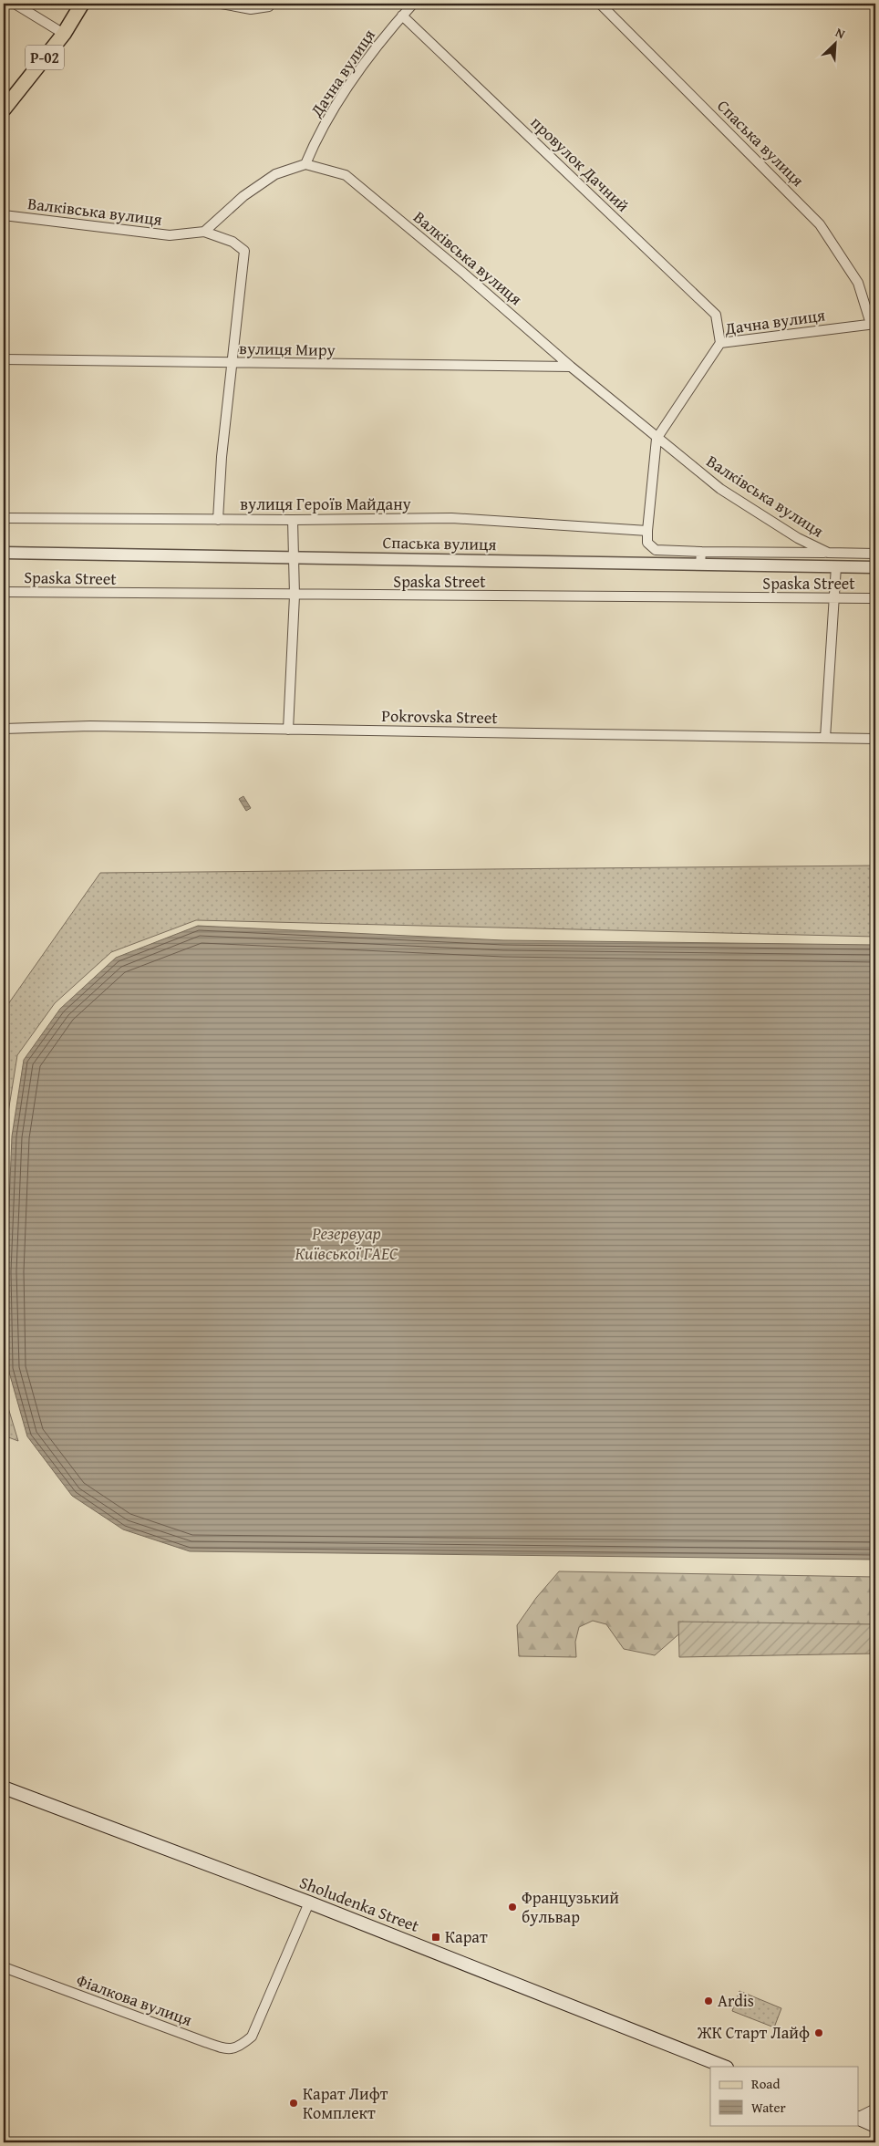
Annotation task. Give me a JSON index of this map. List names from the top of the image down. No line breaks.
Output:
{"streets":{"main road":["Р-02","Sholudenka Street"],"street":["Дачна вулиця","Спаська вулиця","провулок Дачний","Валківська вулиця","вулиця Миру","вулиця Героїв Майдану","Spaska Street","Pokrovska Street","Фіалкова вулиця"]},"crossings":[["Дачна вулиця","Спаська вулиця"],["Дачна вулиця","провулок Дачний"],["Дачна вулиця","Валківська вулиця"],["Дачна вулиця","вулиця Героїв Майдану"],["Валківська вулиця","вулиця Миру"],["Sholudenka Street","Фіалкова вулиця"]],"water":["Резервуар Київської ГАЕС"],"places":{"other":["Французький бульвар","Ardis","ЖК Старт Лайф","Карат Лифт Комплект"],"transit":["Карат"]},"legend":["Road","Water"],"north":"top right"}
